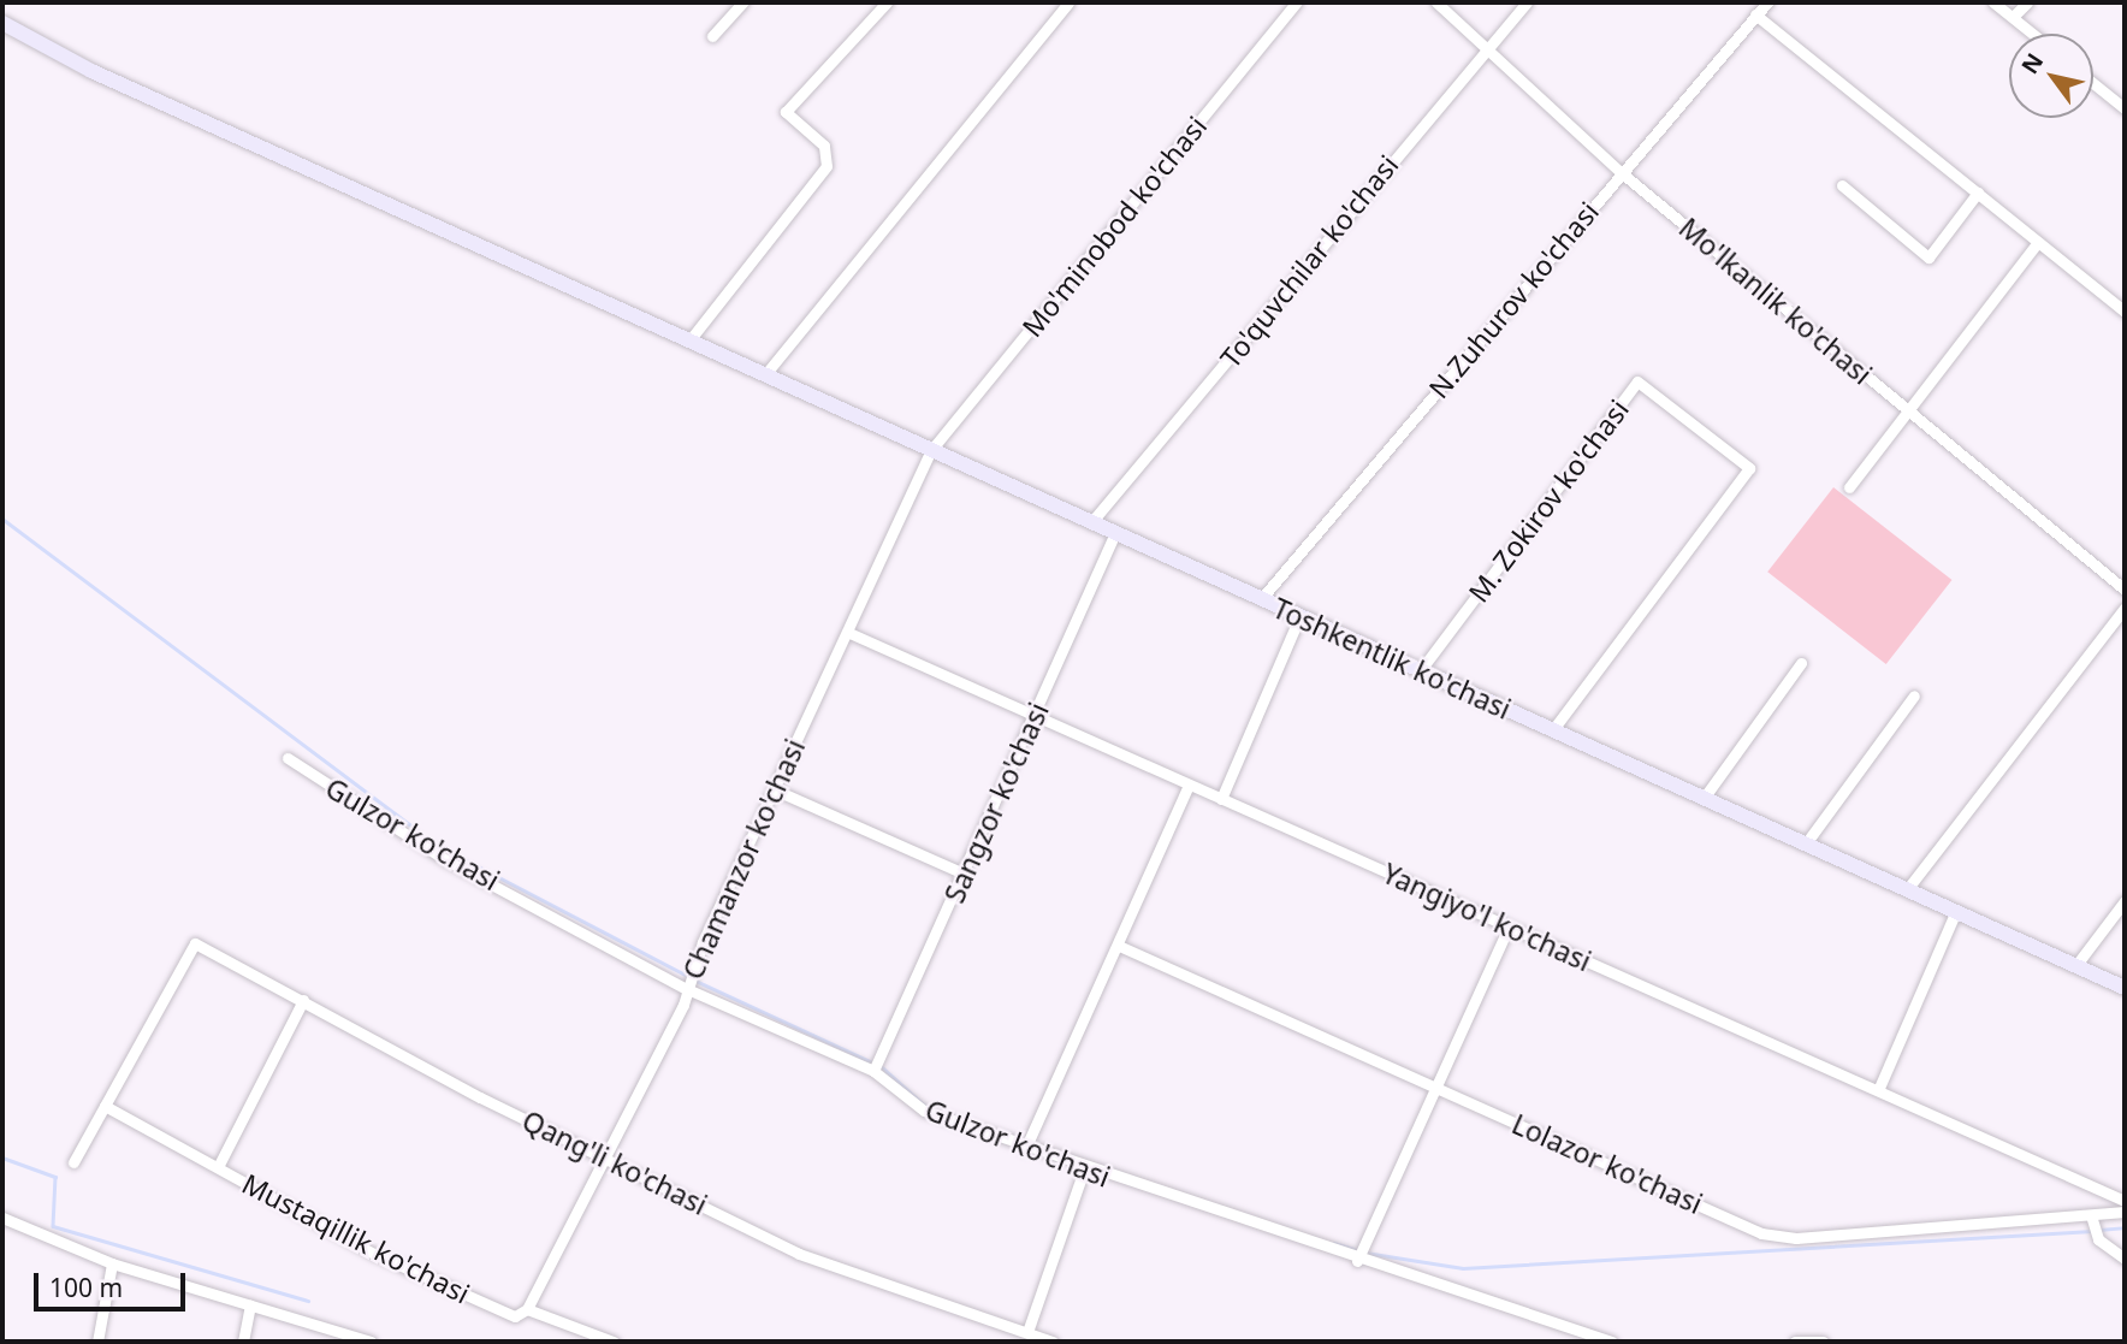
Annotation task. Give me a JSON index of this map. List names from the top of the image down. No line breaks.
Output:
{"streets":{"main road":["Toshkentlik ko'chasi"],"street":["Mo'minobod ko'chasi","To'quvchilar ko'chasi","N.Zuhurov ko'chasi","Mo'lkanlik ko'chasi","M. Zokirov ko'chasi","Sangzor ko'chasi","Gulzor ko'chasi","Chamanzor ko'chasi","Yangiyo'l ko'chasi","Qang'li ko'chasi","Lolazor ko'chasi","Mustaqillik ko'chasi"]},"crossings":[["Mo'minobod ko'chasi","Toshkentlik ko'chasi"],["Mo'minobod ko'chasi","Chamanzor ko'chasi"],["To'quvchilar ko'chasi","Mo'lkanlik ko'chasi"],["To'quvchilar ko'chasi","Toshkentlik ko'chasi"],["N.Zuhurov ko'chasi","Mo'lkanlik ko'chasi"],["N.Zuhurov ko'chasi","Toshkentlik ko'chasi"],["M. Zokirov ko'chasi","Toshkentlik ko'chasi"],["Toshkentlik ko'chasi","Sangzor ko'chasi"],["Toshkentlik ko'chasi","Chamanzor ko'chasi"],["Sangzor ko'chasi","Gulzor ko'chasi"],["Sangzor ko'chasi","Yangiyo'l ko'chasi"],["Gulzor ko'chasi","Chamanzor ko'chasi"],["Chamanzor ko'chasi","Yangiyo'l ko'chasi"],["Chamanzor ko'chasi","Qang'li ko'chasi"],["Chamanzor ko'chasi","Mustaqillik ko'chasi"],["Qang'li ko'chasi","Mustaqillik ko'chasi"]],"scale_bar":"100 m","north":"top left"}
